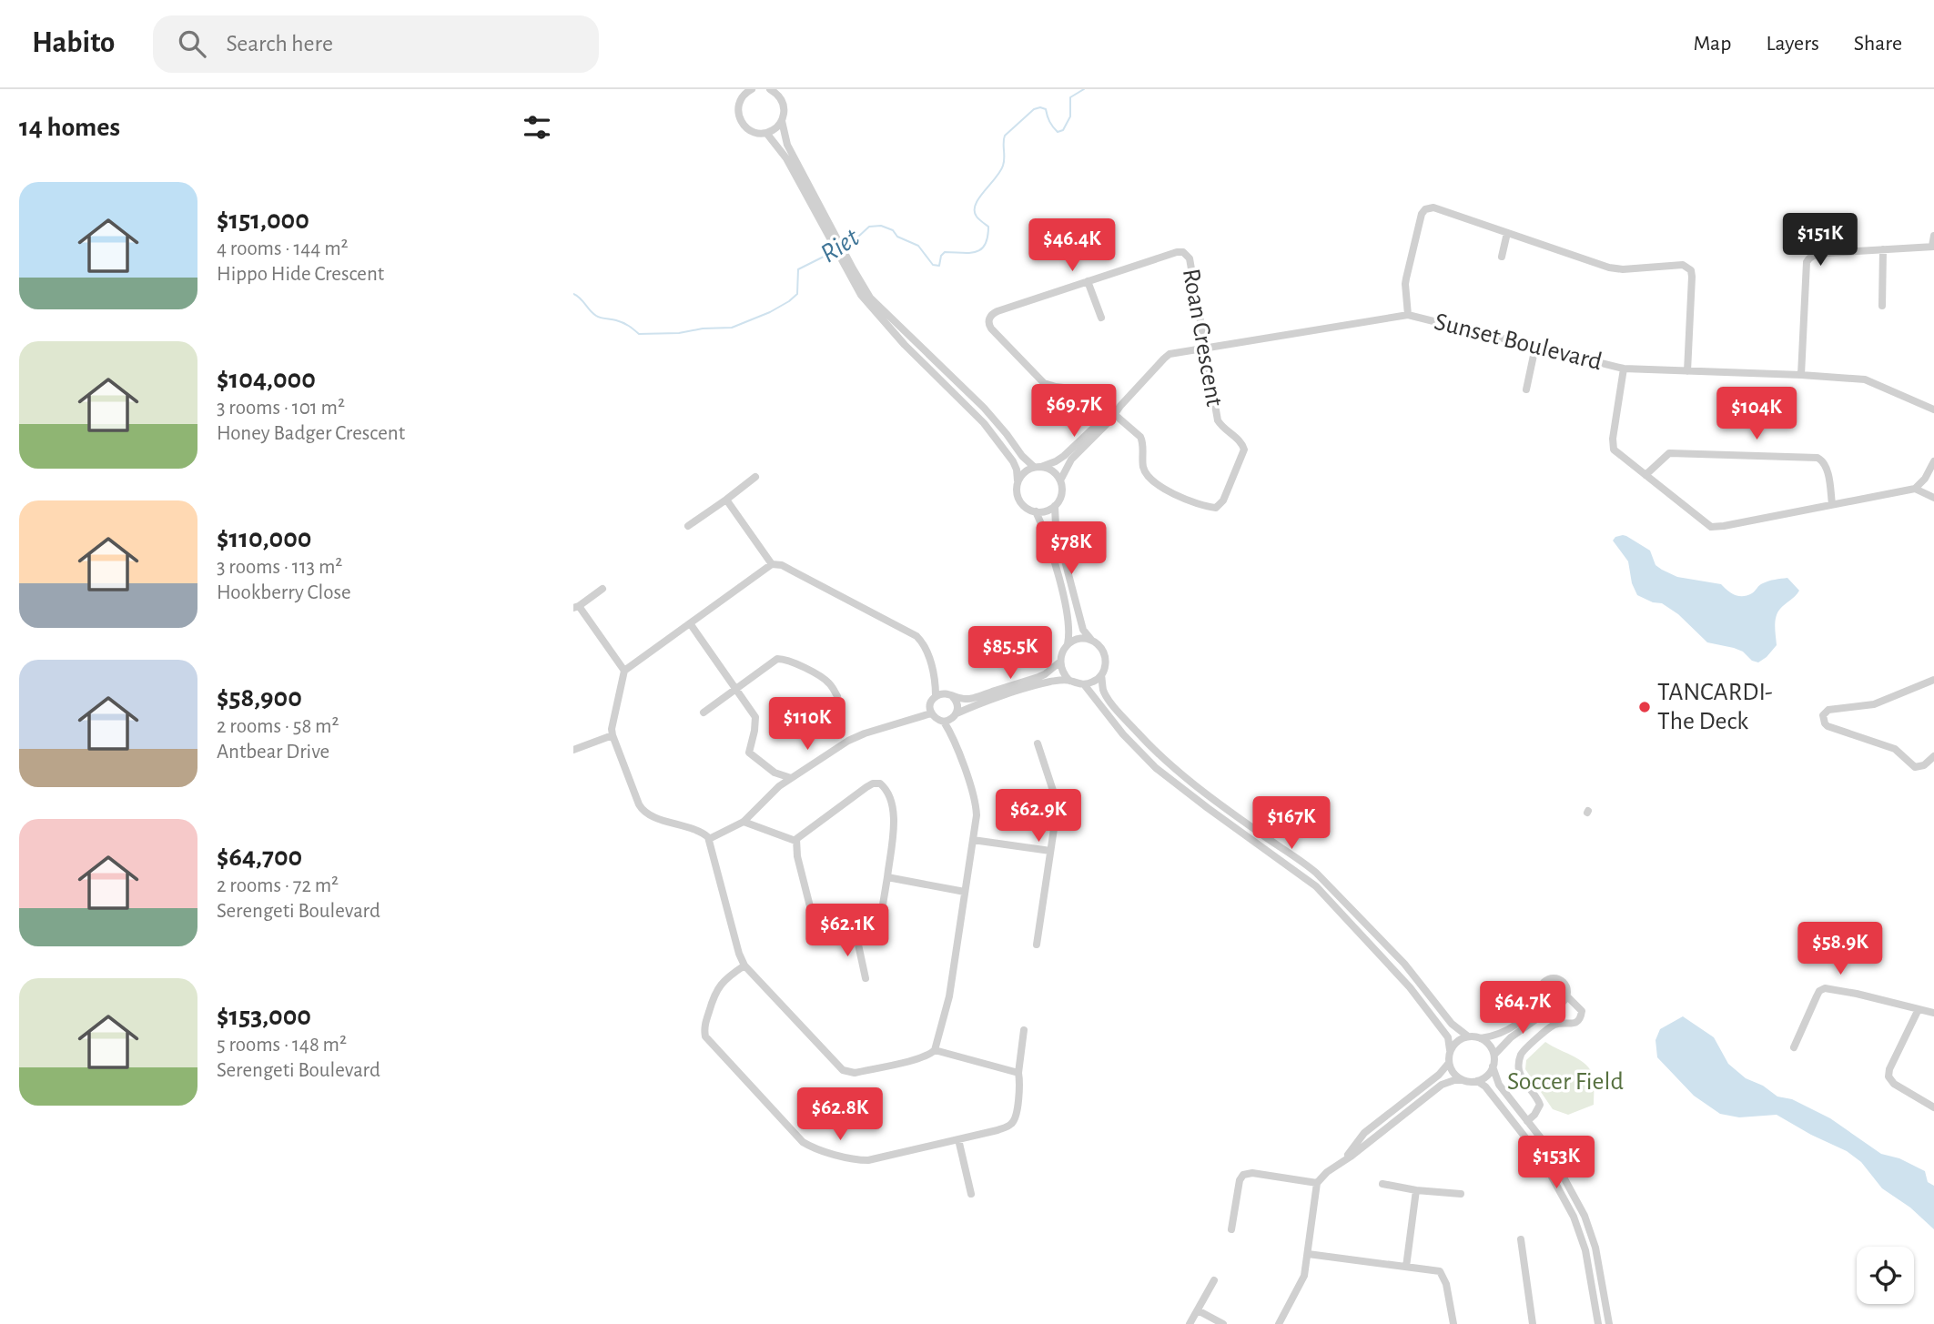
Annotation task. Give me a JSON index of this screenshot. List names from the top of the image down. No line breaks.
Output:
{"streets":{"street":["Roan Crescent","Sunset Boulevard"]},"crossings":[["Roan Crescent","Sunset Boulevard"]],"water":["Riet"],"parks":["Soccer Field"],"places":["TANCARDI- The Deck"],"page":{"header":"Habito","search":"Search here","nav":["Map","Layers","Share"],"heading":"14 homes","list":[{"name":"$151,000","note":"4 rooms · 144 m² · Hippo Hide Crescent"},{"name":"$104,000","note":"3 rooms · 101 m² · Honey Badger Crescent"},{"name":"$110,000","note":"3 rooms · 113 m² · Hookberry Close"},{"name":"$58,900","note":"2 rooms · 58 m² · Antbear Drive"},{"name":"$64,700","note":"2 rooms · 72 m² · Serengeti Boulevard"},{"name":"$153,000","note":"5 rooms · 148 m² · Serengeti Boulevard"}],"price":["$151K","$46.4K","$69.7K","$104K","$78K","$85.5K","$110K","$62.9K","$167K","$62.1K","$58.9K","$64.7K","$62.8K","$153K"]}}
